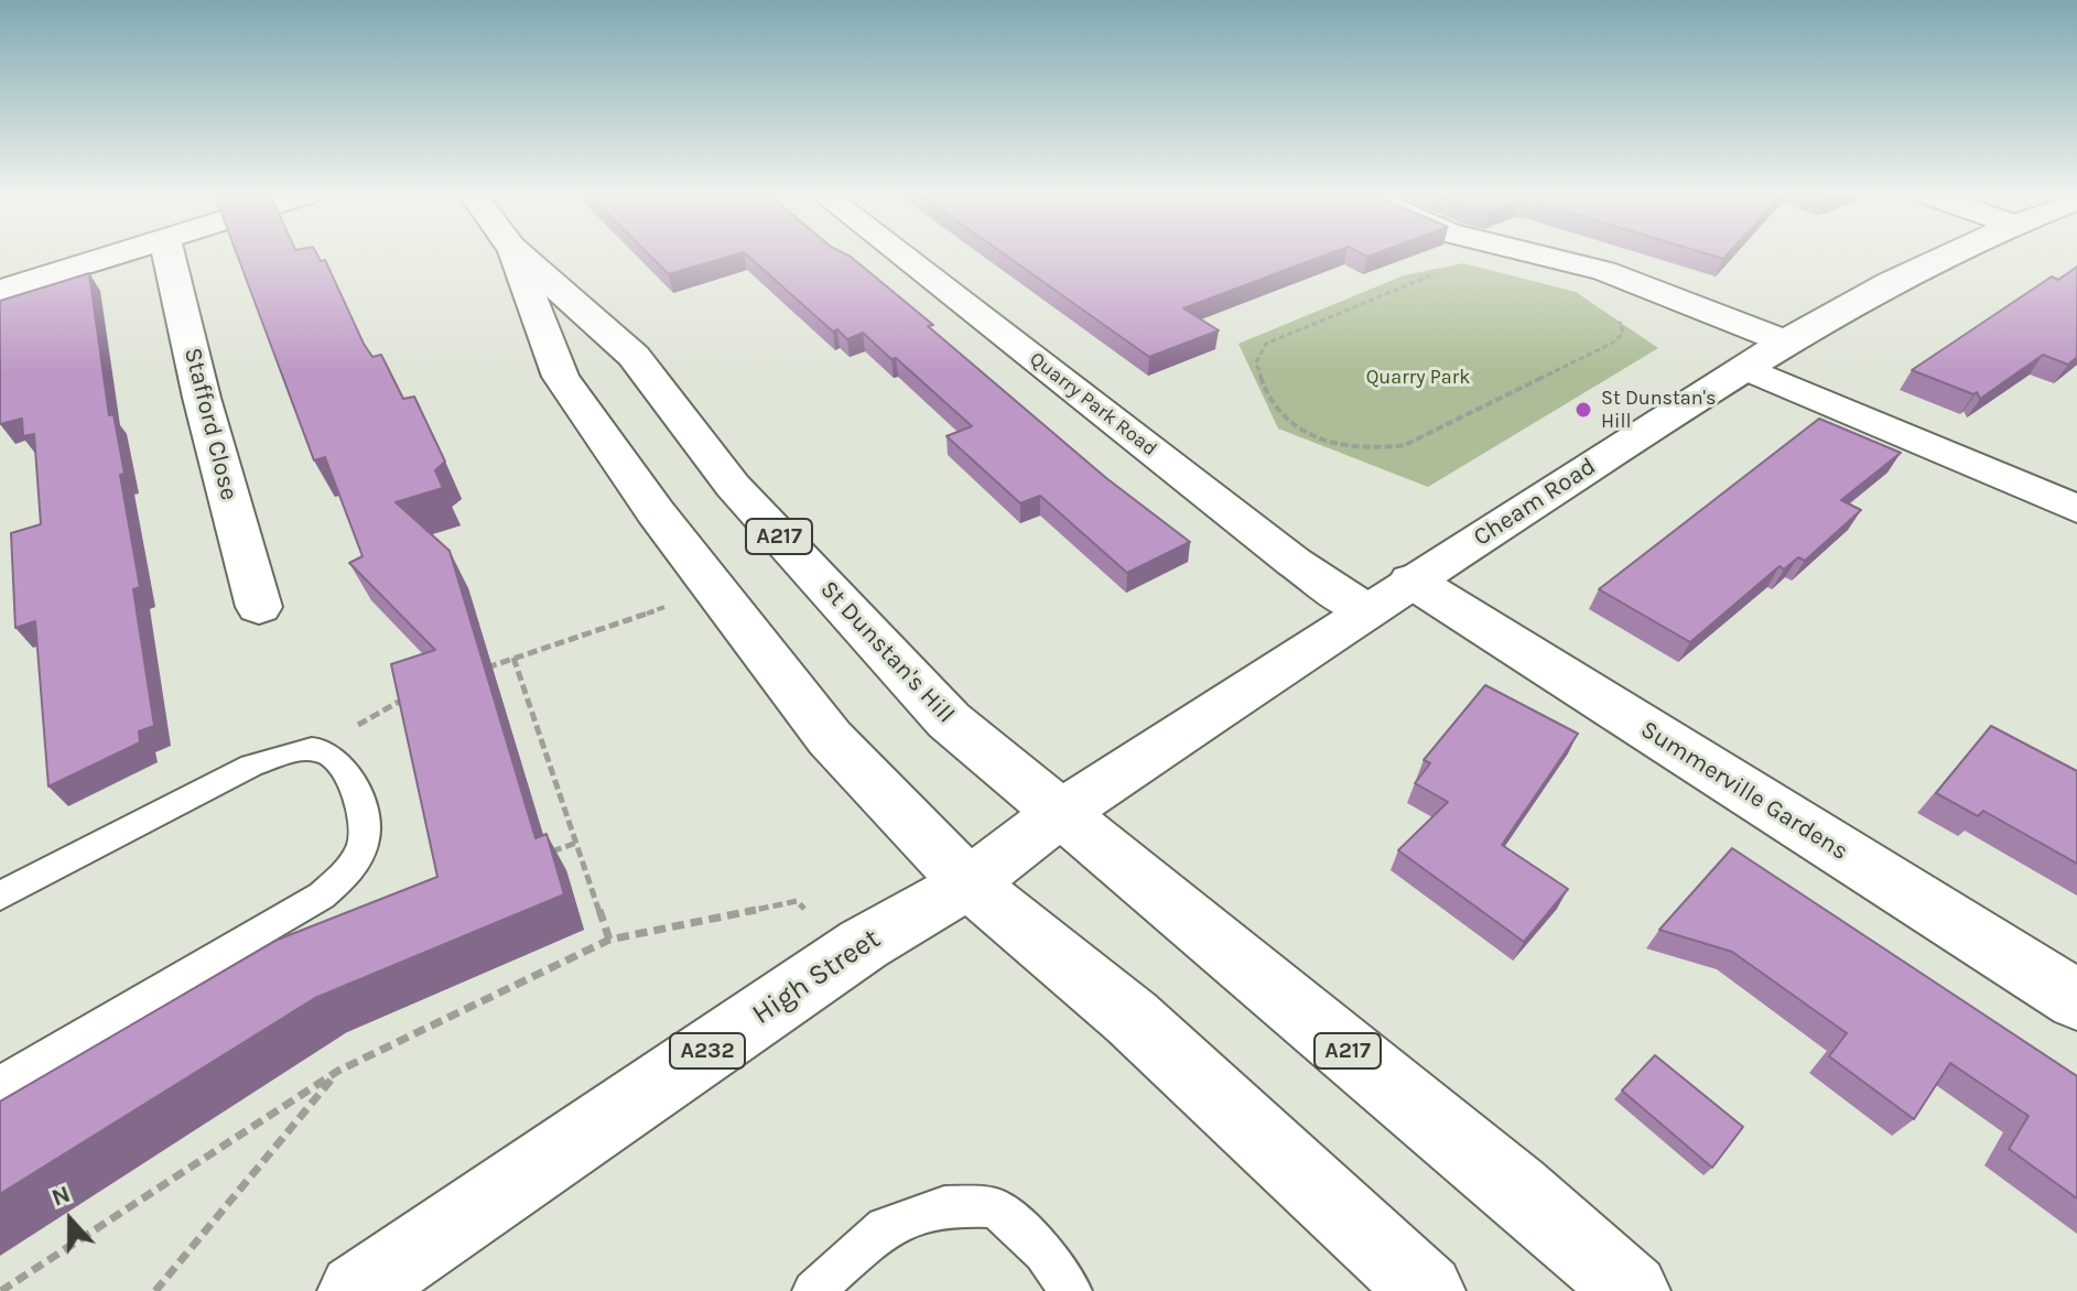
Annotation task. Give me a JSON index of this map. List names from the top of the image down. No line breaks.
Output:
{"streets":{"main road":["Quarry Park Road","Stafford Close","Cheam Road","A217","St Dunstan's Hill","Summerville Gardens","High Street","A232"]},"crossings":[["Quarry Park Road","Cheam Road"],["Cheam Road","A217"],["Cheam Road","St Dunstan's Hill"],["Cheam Road","Summerville Gardens"],["Cheam Road","High Street"],["A217","St Dunstan's Hill"],["A217","High Street"],["St Dunstan's Hill","High Street"]],"parks":["Quarry Park"],"places":["St Dunstan's Hill"],"north":"top"}
